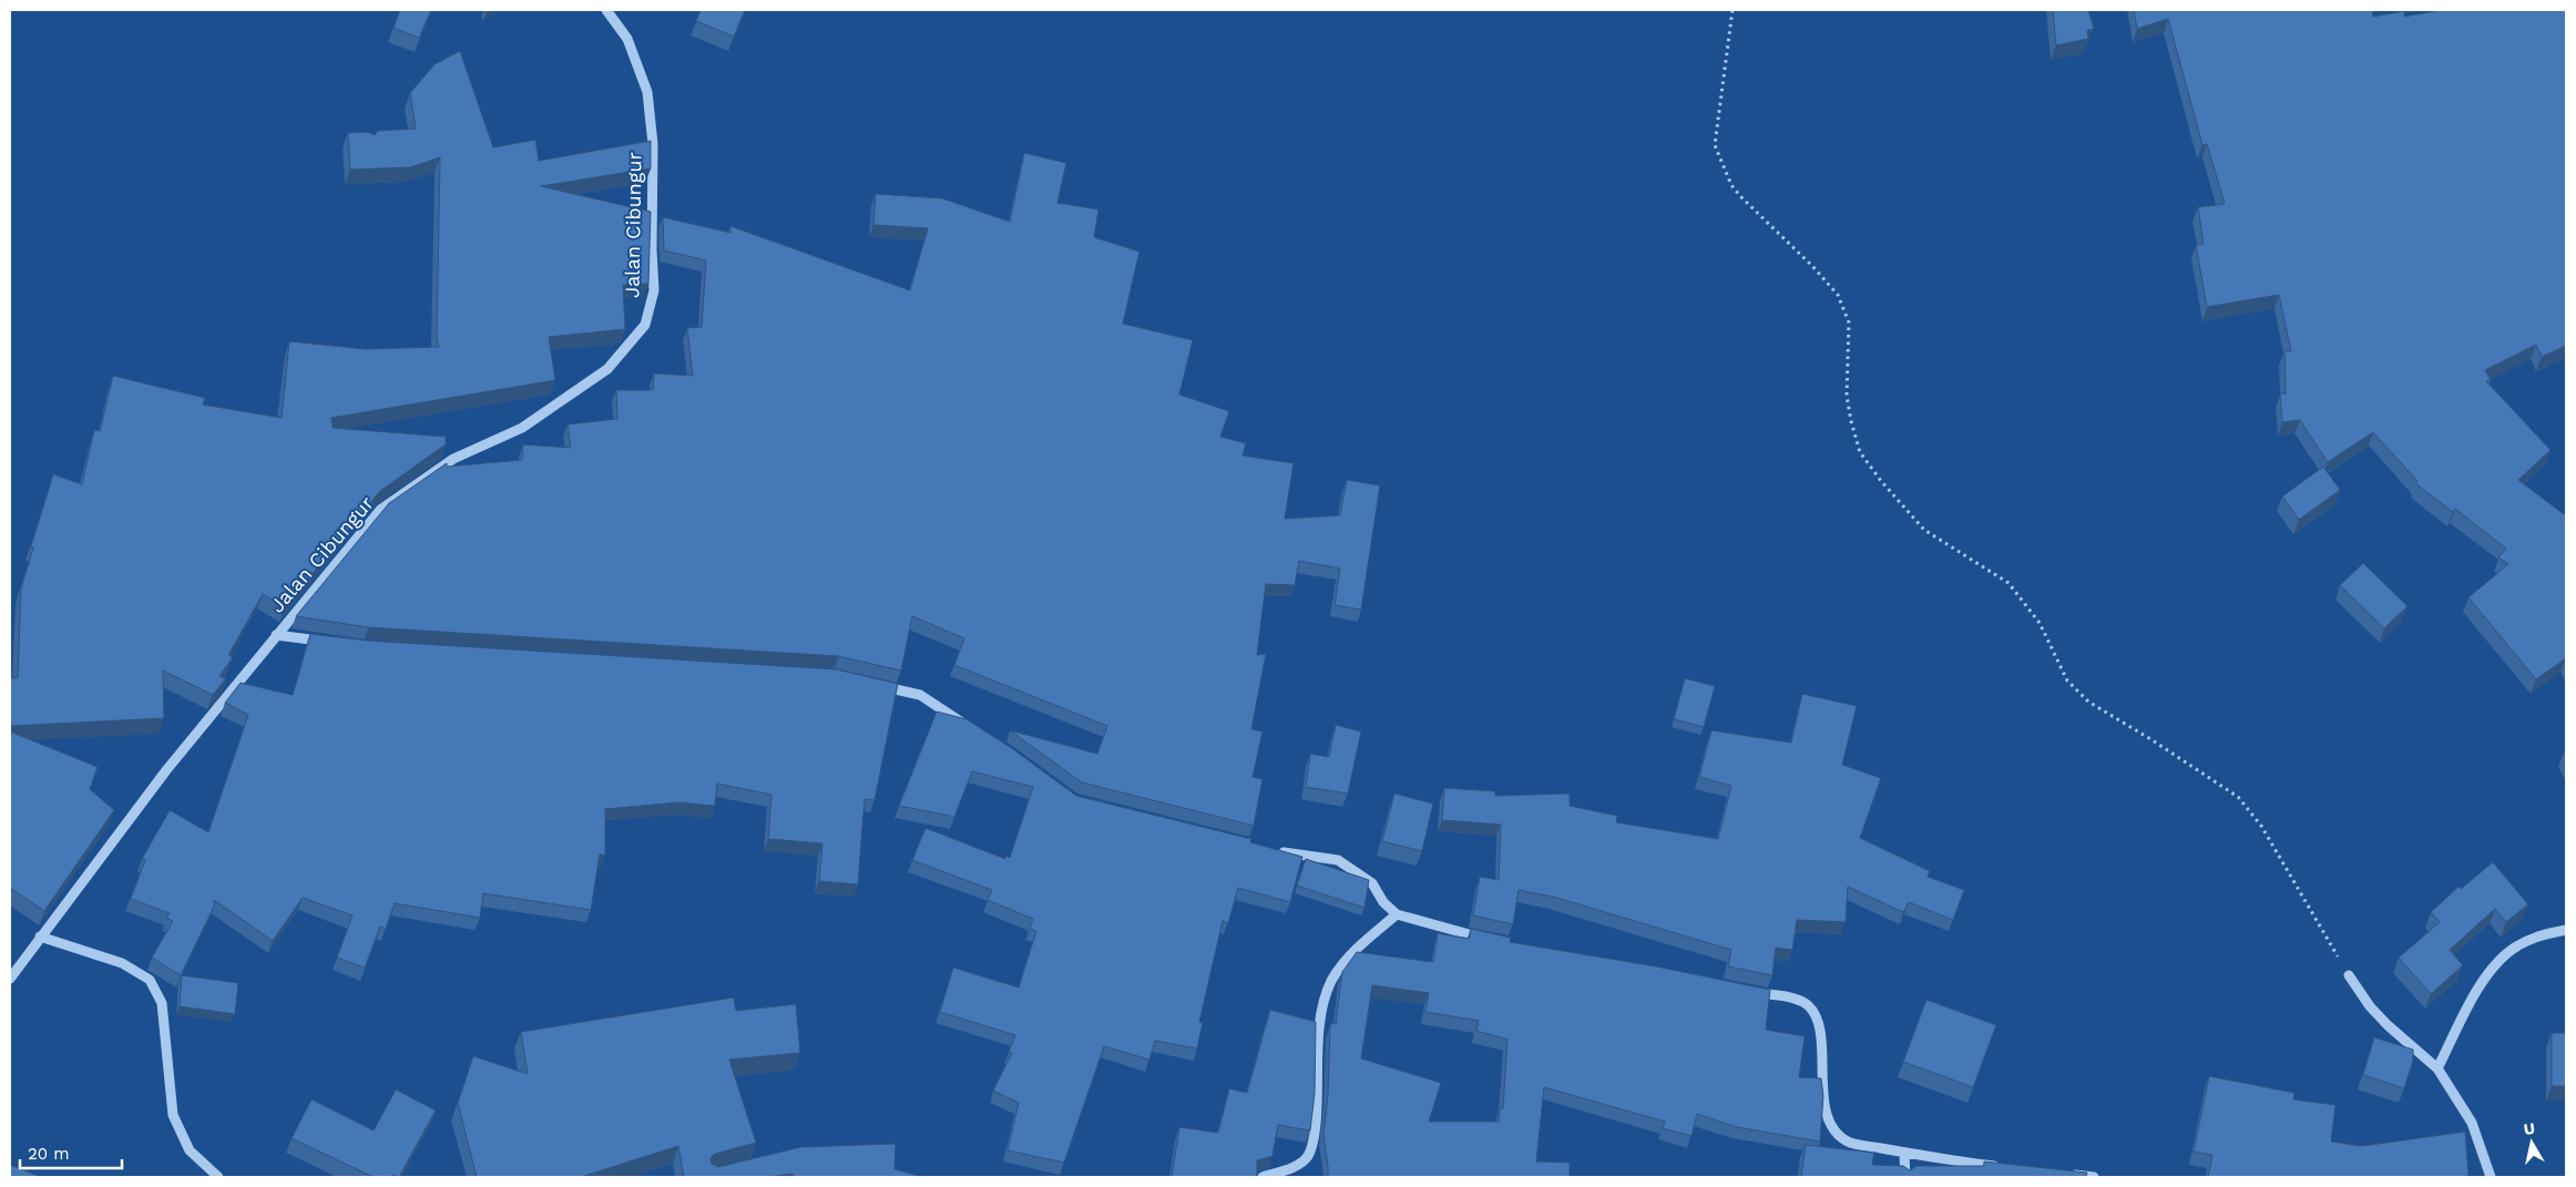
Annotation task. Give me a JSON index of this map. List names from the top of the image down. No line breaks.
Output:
{"streets":{"street":["Jalan Cibungur"]},"scale_bar":"20 m","north":"top"}
